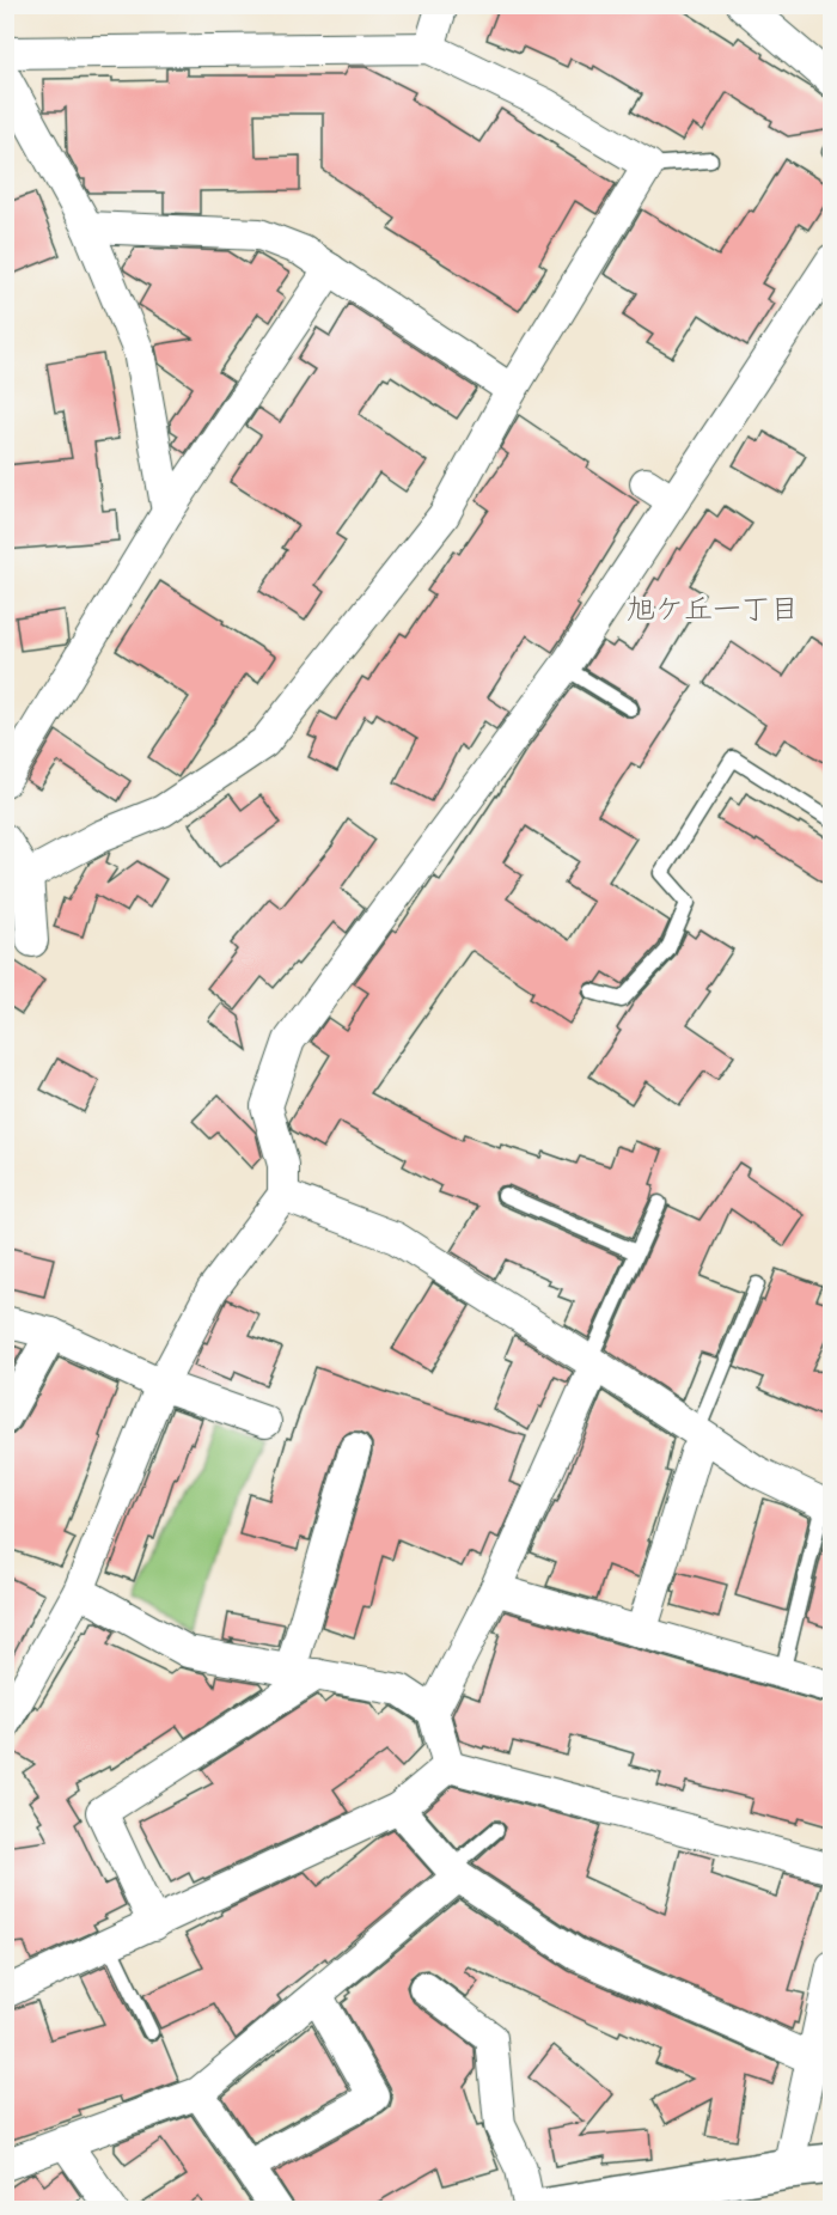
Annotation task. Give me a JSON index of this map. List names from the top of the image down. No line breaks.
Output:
{"districts":["旭ケ丘一丁目"]}
